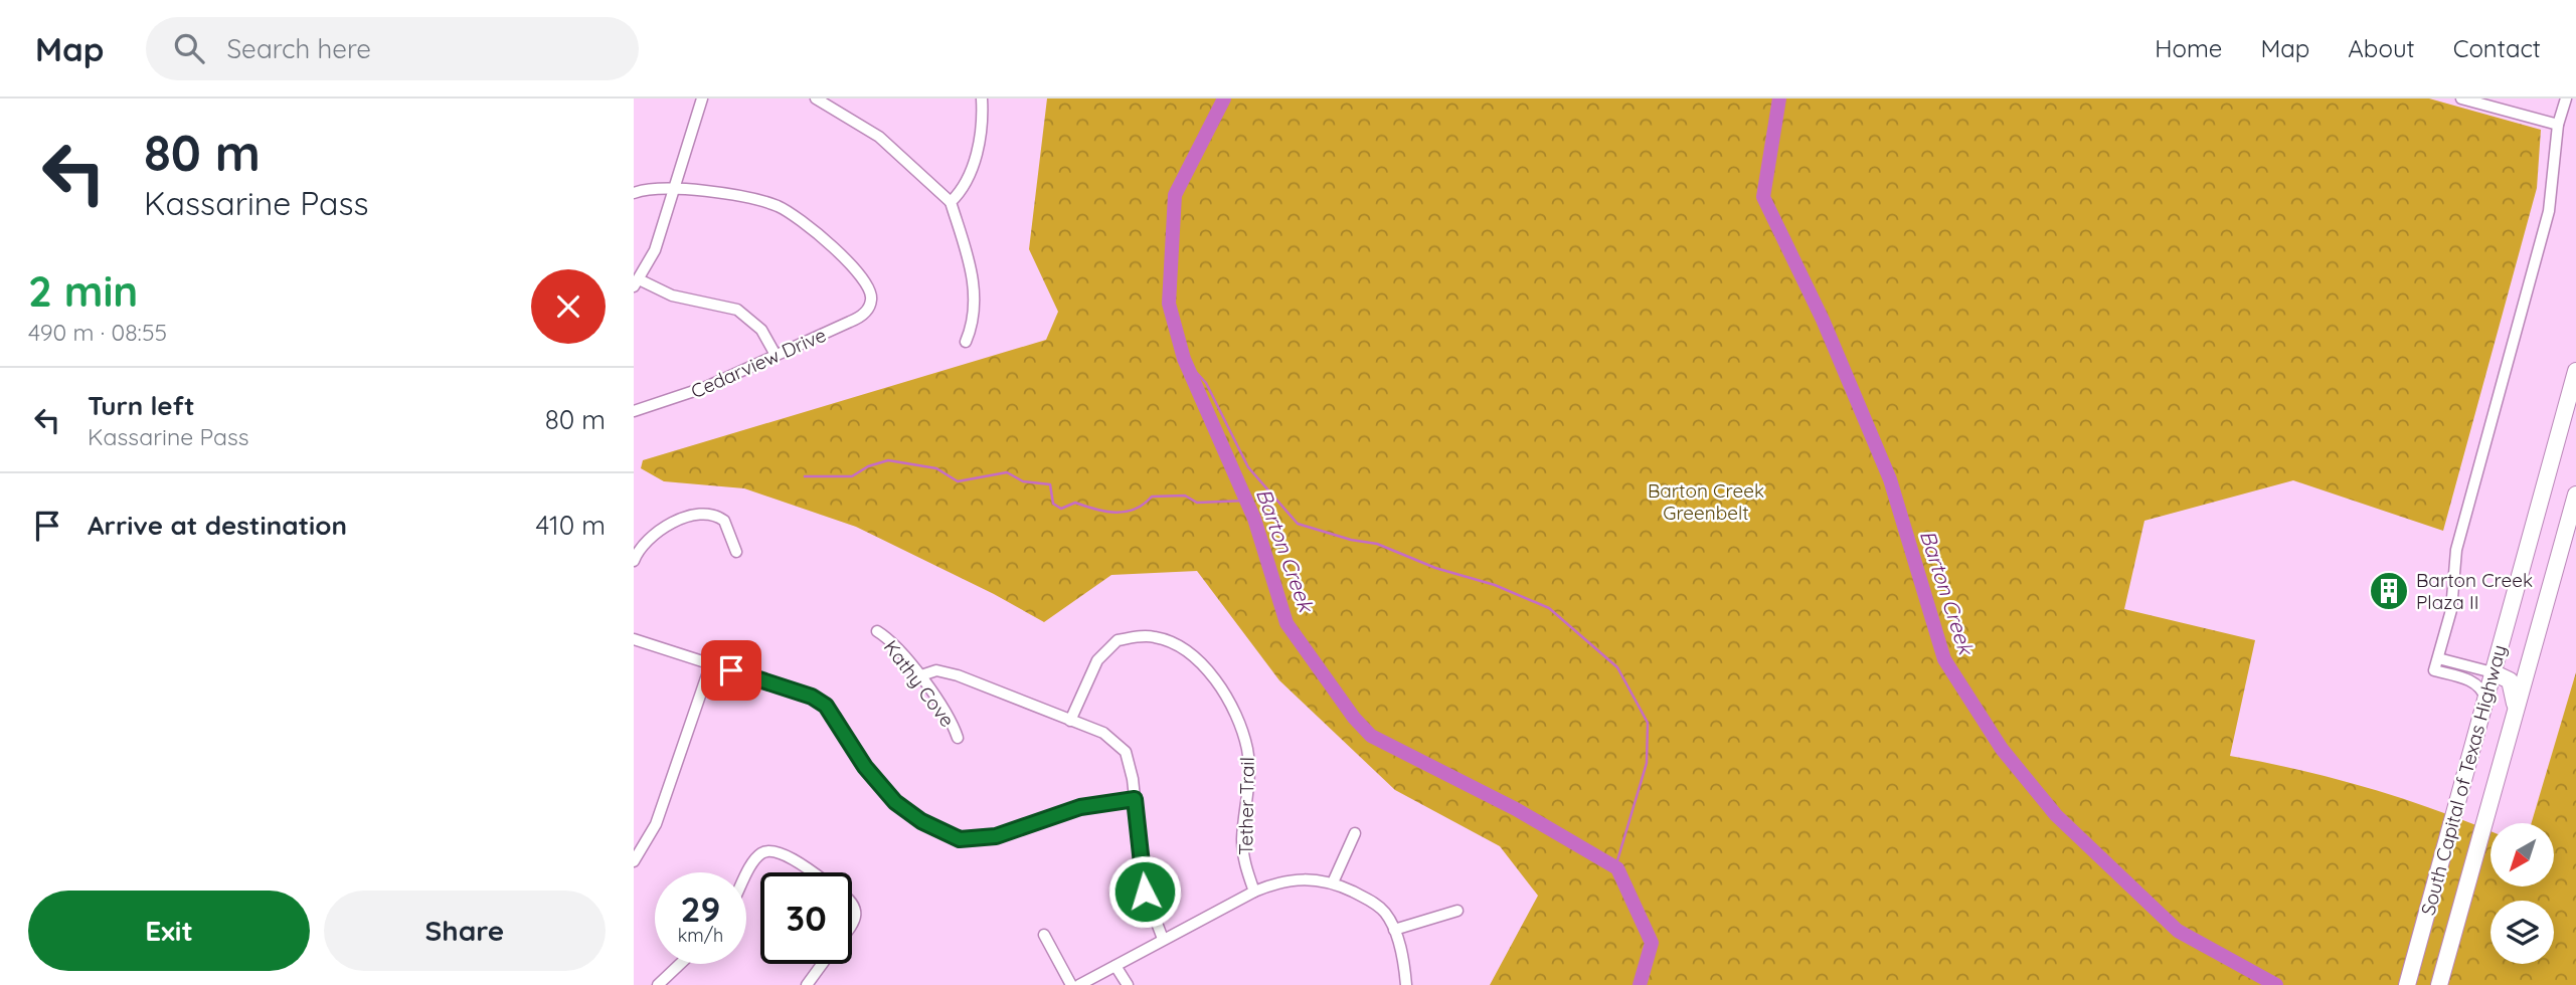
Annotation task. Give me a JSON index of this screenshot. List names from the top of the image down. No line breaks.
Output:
{"streets":{"highway":["South Capital of Texas Highway"],"street":["Cedarview Drive","Kathy Cove","Tether Trail"]},"water":["Barton Creek"],"parks":["Barton Creek Greenbelt"],"places":{"building":["Barton Creek Plaza II"]},"north":"bottom left","page":{"header":"Map","search":"Search here","nav":["Home","Map","About","Contact"],"turn":["80 m","Kassarine Pass"],"heading":["2 min","490 m · 08:55"],"list":[{"name":"Turn left","note":"Kassarine Pass","value":"80 m"},{"name":"Arrive at destination","value":"410 m"}],"speed":"29 km/h","limit":"30","buttons":["Exit","Share"]}}
